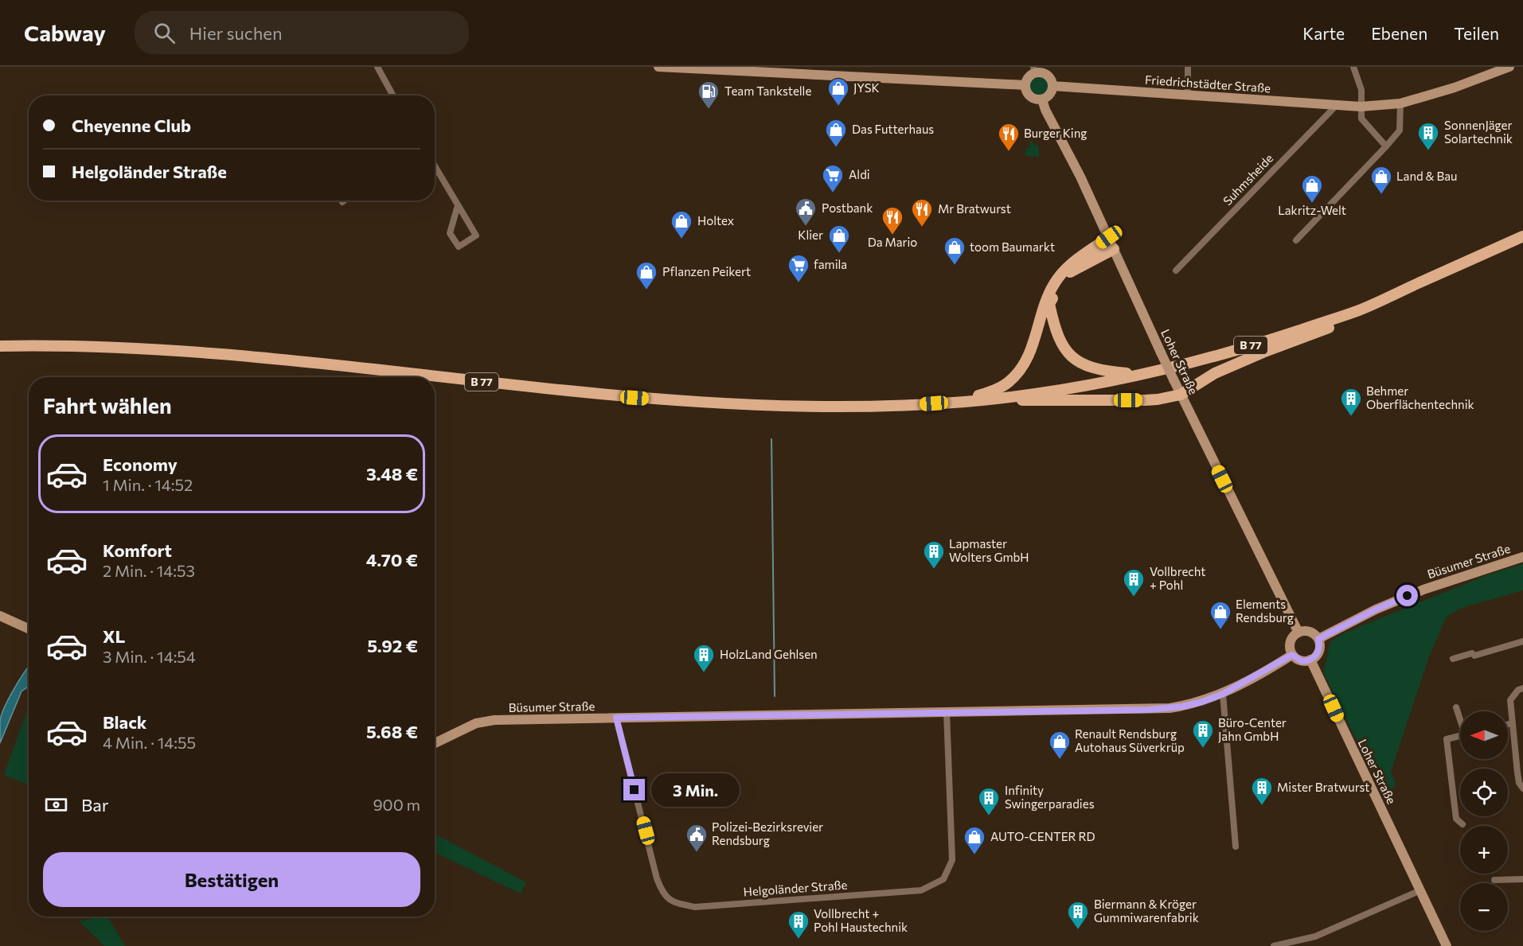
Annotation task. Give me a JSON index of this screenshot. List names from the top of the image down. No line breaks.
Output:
{"streets":{"main road":["B 77"],"street":["Friedrichstädter Straße","Suhmsheide","Loher Straße","Büsumer Straße","Helgoländer Straße"]},"crossings":[["Friedrichstädter Straße","Suhmsheide"],["Friedrichstädter Straße","Loher Straße"],["Loher Straße","Büsumer Straße"],["Büsumer Straße","Helgoländer Straße"]],"places":{"shop":["JYSK","Das Futterhaus","Land & Bau","Lakritz-Welt","Holtex","Klier","toom Baumarkt","Pflanzen Peikert","Elements Rendsburg","Renault Rendsburg Autohaus Süverkrüp","AUTO-CENTER RD"],"fuel station":["Team Tankstelle"],"building":["SonnenJäger Solartechnik","Behmer Oberflächentechnik","Lapmaster Wolters GmbH","Vollbrecht + Pohl","HolzLand Gehlsen","Büro-Center Jahn GmbH","Mister Bratwurst","Infinity Swingerparadies","Biermann & Kröger Gummiwarenfabrik","Vollbrecht + Pohl Haustechnik"],"restaurant":["Burger King","Mr Bratwurst","Da Mario"],"supermarket":["Aldi","famila"],"public building":["Postbank","Polizei-Bezirksrevier Rendsburg"]},"north":"left","page":{"header":"Cabway","search":"Hier suchen","nav":["Karte","Ebenen","Teilen"],"banner":["Cheyenne Club","Helgoländer Straße"],"heading":"Fahrt wählen","list":[{"name":"Economy","note":"1 Min. · 14:52","value":"3.48 €"},{"name":"Komfort","note":"2 Min. · 14:53","value":"4.70 €"},{"name":"XL","note":"3 Min. · 14:54","value":"5.92 €"},{"name":"Black","note":"4 Min. · 14:55","value":"5.68 €"}],"map_buttons":["+","−"],"bubble":"3 Min.","pay":["Bar","900 m"],"buttons":"Bestätigen"}}
